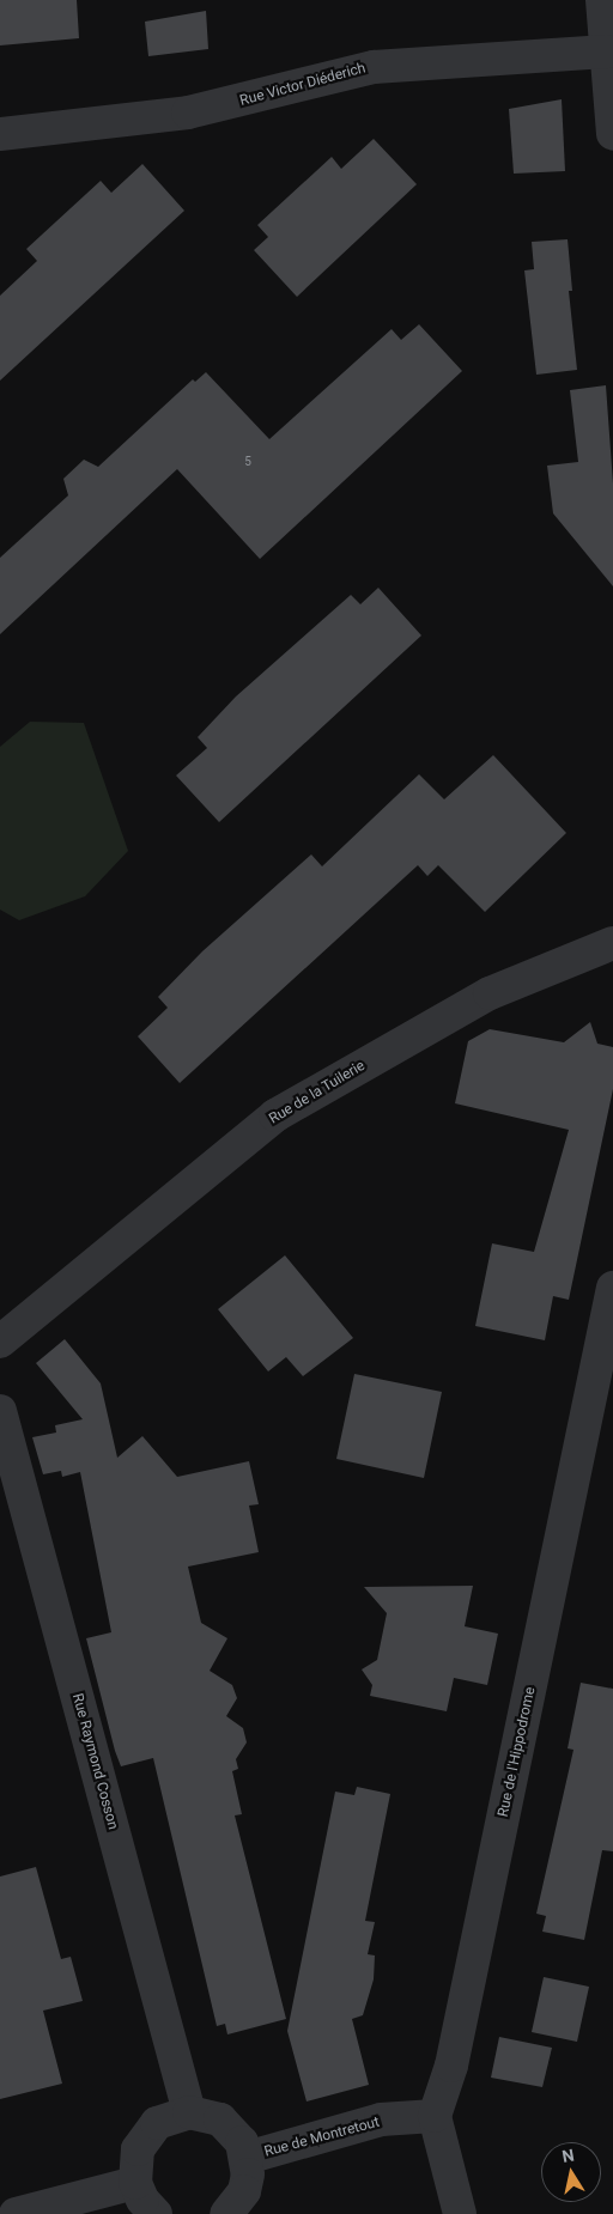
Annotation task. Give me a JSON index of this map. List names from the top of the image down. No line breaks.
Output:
{"streets":{"street":["Rue Victor Diéderich","Rue de la Tuilerie","Rue de l'Hippodrome","Rue Raymond Cosson","Rue de Montretout"]},"crossings":[["Rue de l'Hippodrome","Rue de Montretout"]],"house_numbers":["5"],"north":"top"}
